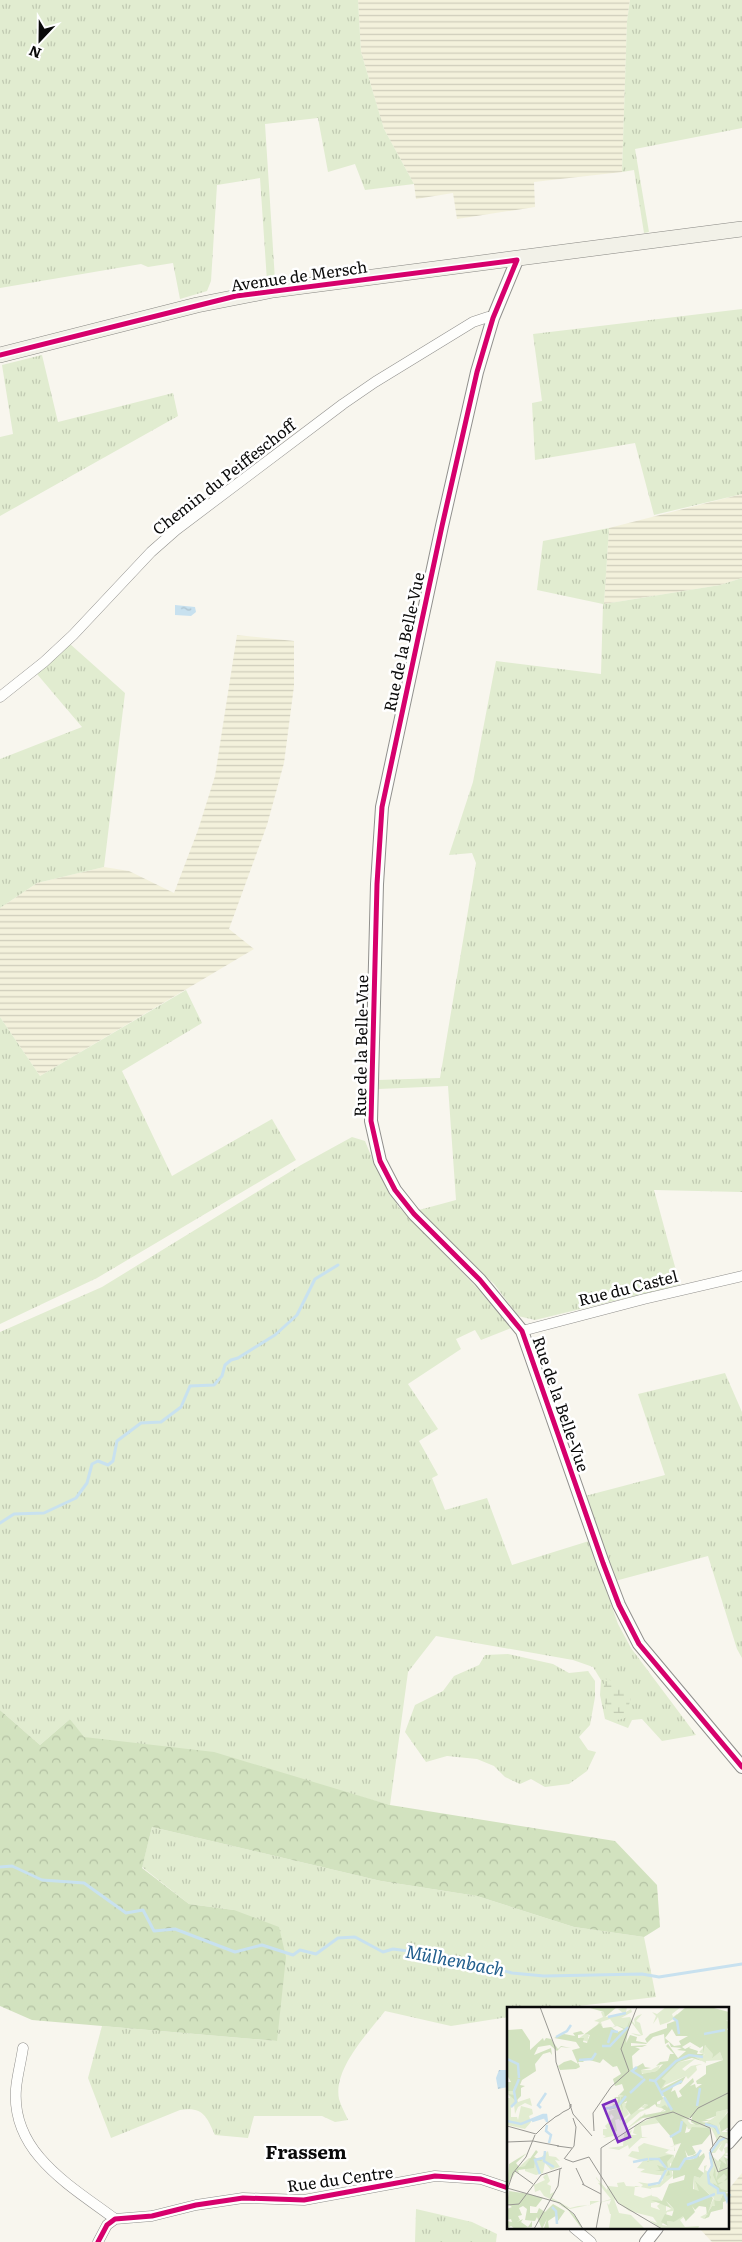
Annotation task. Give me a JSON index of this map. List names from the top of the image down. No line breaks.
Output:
{"streets":{"main road":["Avenue de Mersch"],"street":["Chemin du Peiffeschoff","Rue de la Belle-Vue","Rue du Castel","Rue du Centre"]},"crossings":[["Avenue de Mersch","Rue de la Belle-Vue"],["Chemin du Peiffeschoff","Rue de la Belle-Vue"],["Rue de la Belle-Vue","Rue du Castel"]],"districts":["Frassem"],"water":["Mülhenbach"],"north":"bottom"}
